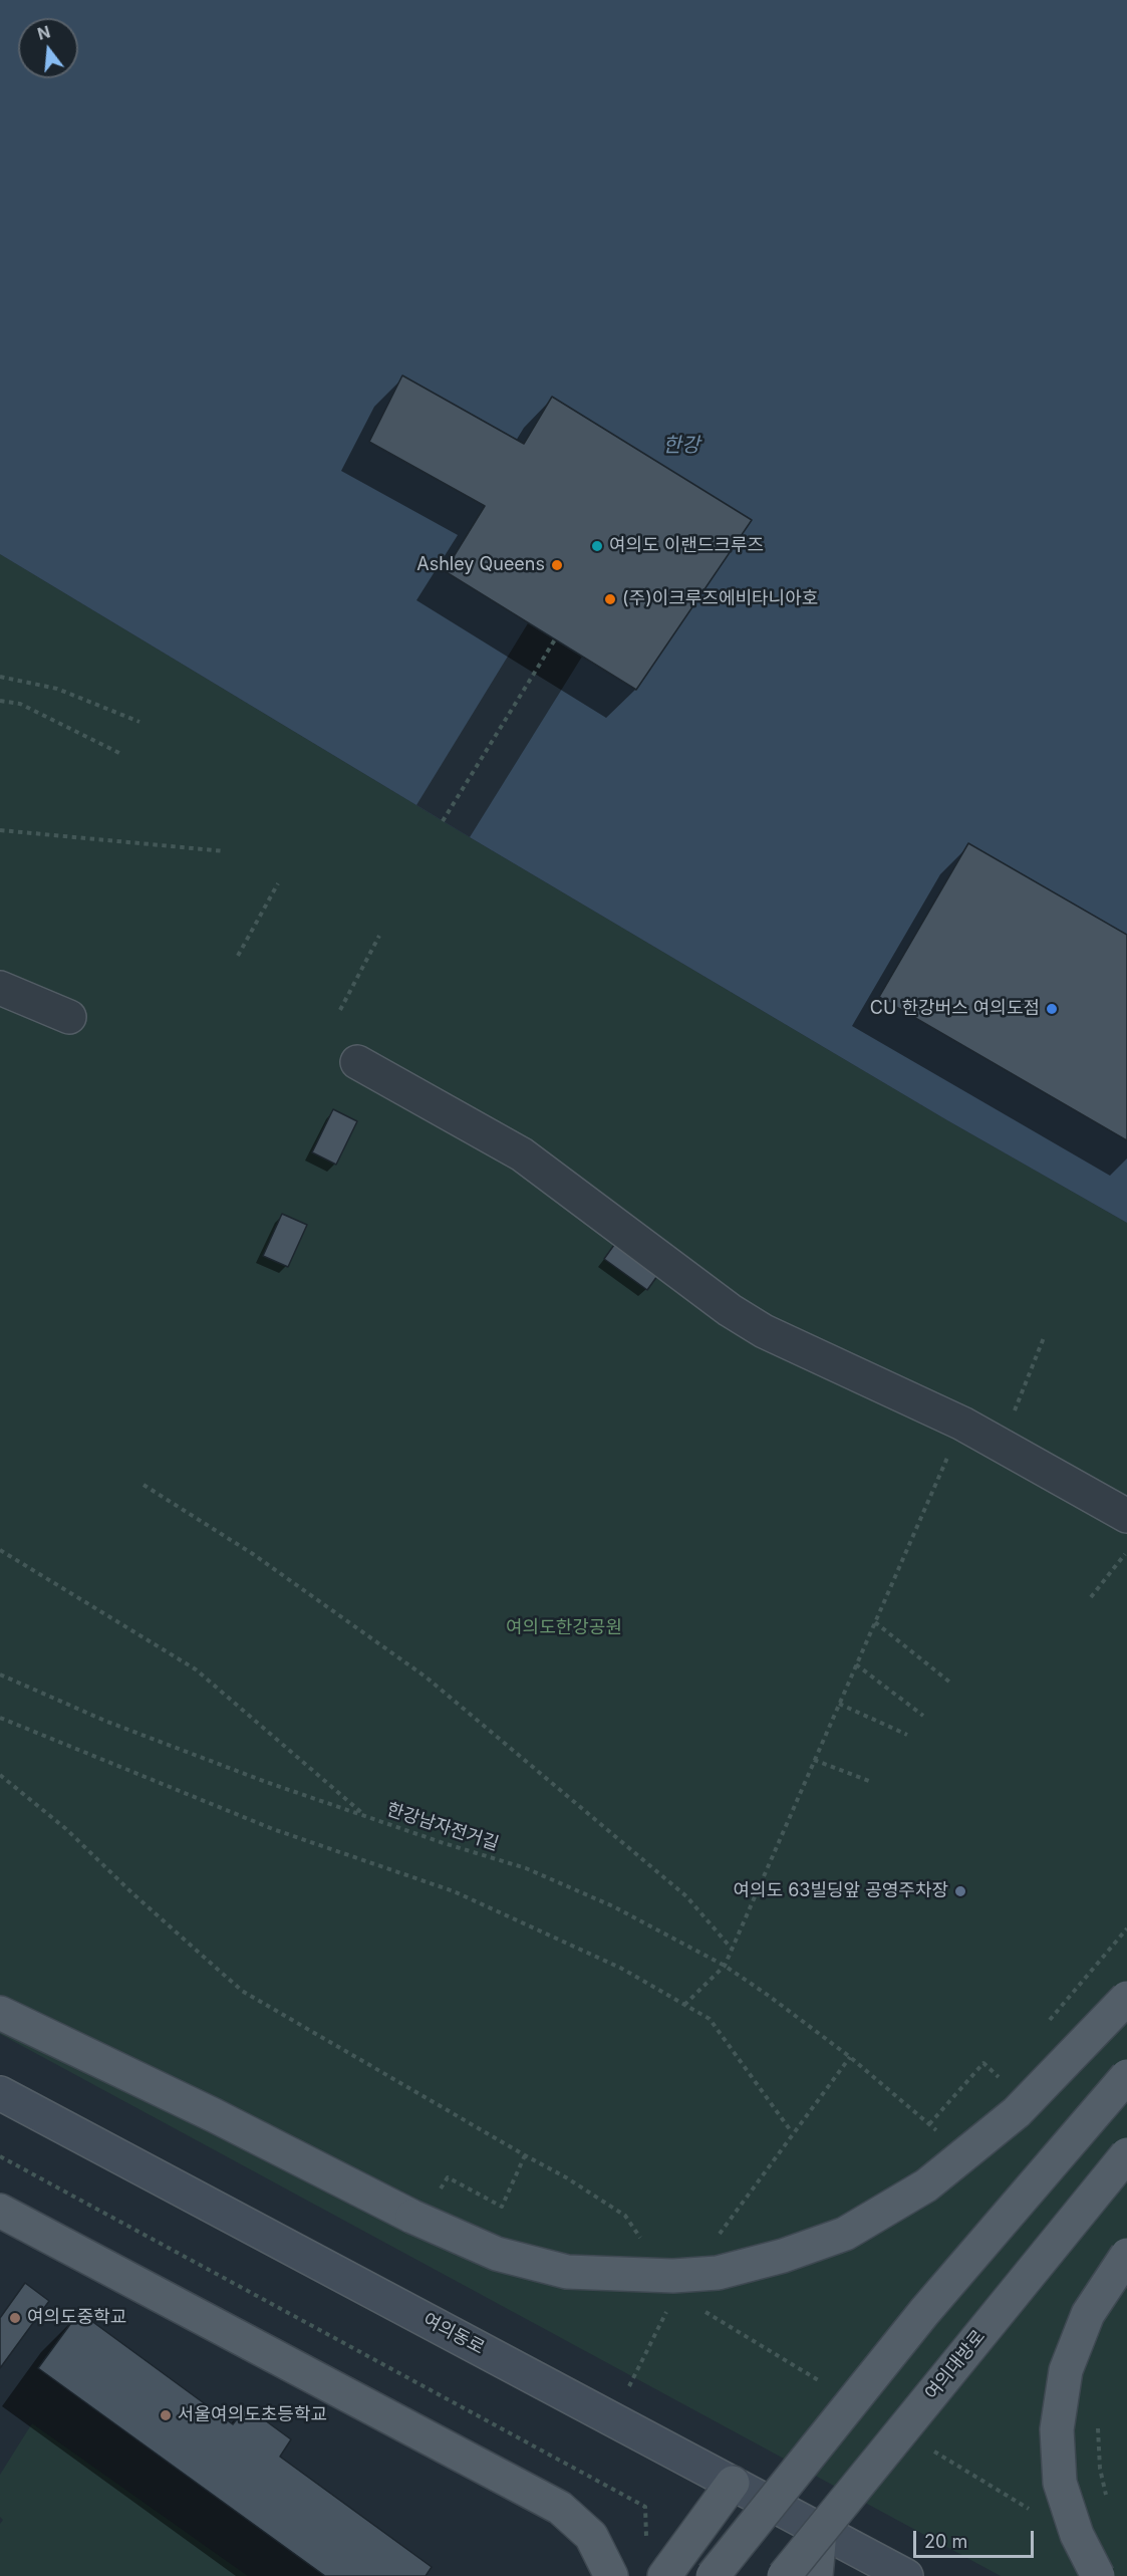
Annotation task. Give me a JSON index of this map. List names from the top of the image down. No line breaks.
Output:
{"streets":{"main road":["여의동로","여의대방로"],"path":["한강남자전거길"]},"water":["한강"],"parks":["여의도한강공원"],"places":["여의도 이랜드크루즈","Ashley Queens","(주)이크루즈에비타니아호","CU 한강버스 여의도점","여의도 63빌딩앞 공영주차장","여의도중학교","서울여의도초등학교"],"scale_bar":"20 m","north":"top"}
